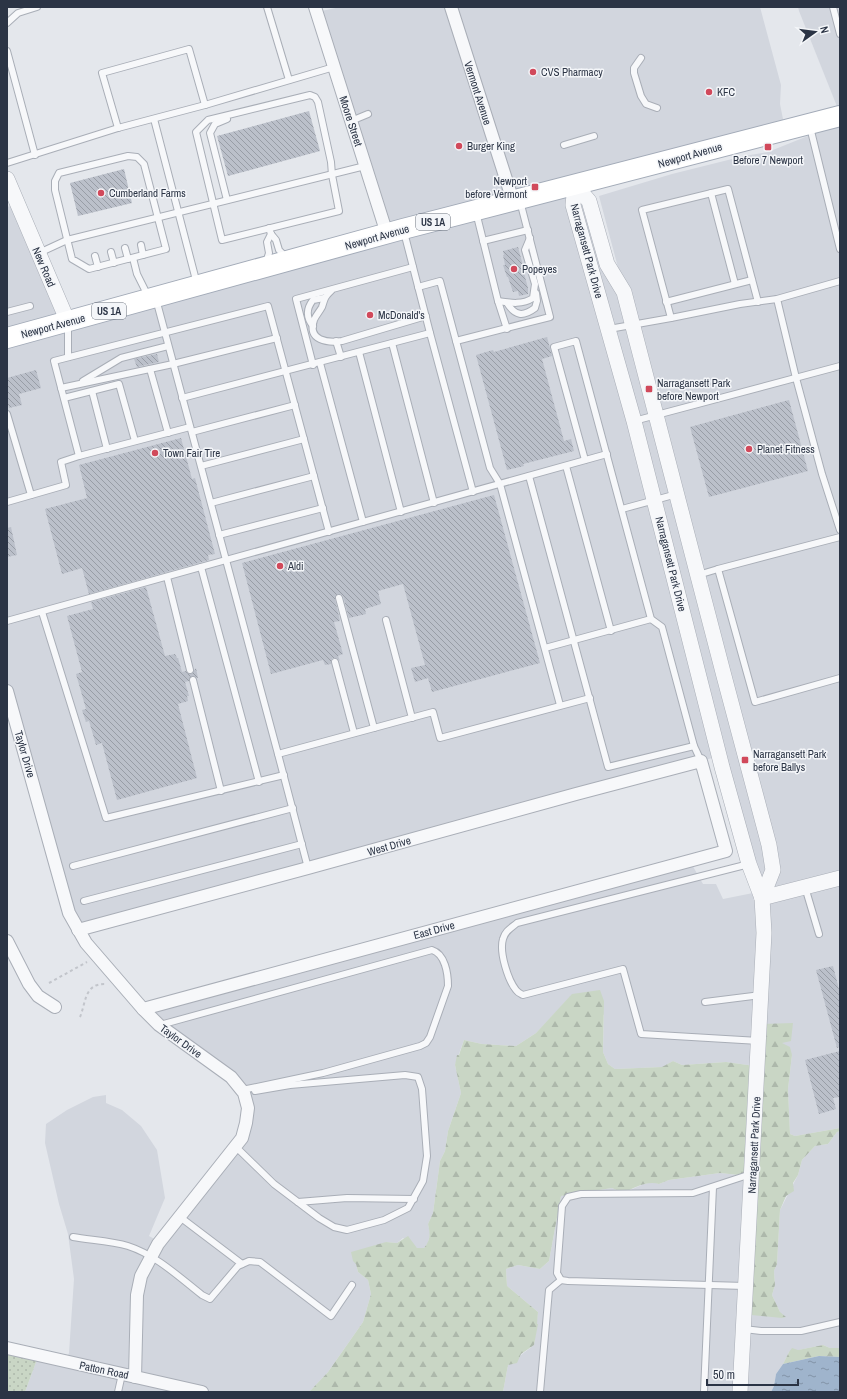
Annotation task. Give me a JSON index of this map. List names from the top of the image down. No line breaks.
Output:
{"streets":{"main road":["Newport Avenue","US 1A"],"street":["Vermont Avenue","Moore Street","Narragansett Park Drive","New Road","Taylor Drive","West Drive","East Drive","Patton Road"]},"crossings":[["Vermont Avenue","Newport Avenue"],["Moore Street","Newport Avenue"],["Newport Avenue","Narragansett Park Drive"],["Newport Avenue","New Road"],["Taylor Drive","West Drive"],["Taylor Drive","East Drive"],["West Drive","East Drive"]],"places":{"other":["CVS Pharmacy","KFC","Burger King","Cumberland Farms","Popeyes","McDonald's","Planet Fitness","Town Fair Tire","Aldi"],"transit":["Before 7 Newport","Newport before Vermont","Narragansett Park before Newport","Narragansett Park before Ballys"]},"scale_bar":"50 m","north":"right"}
